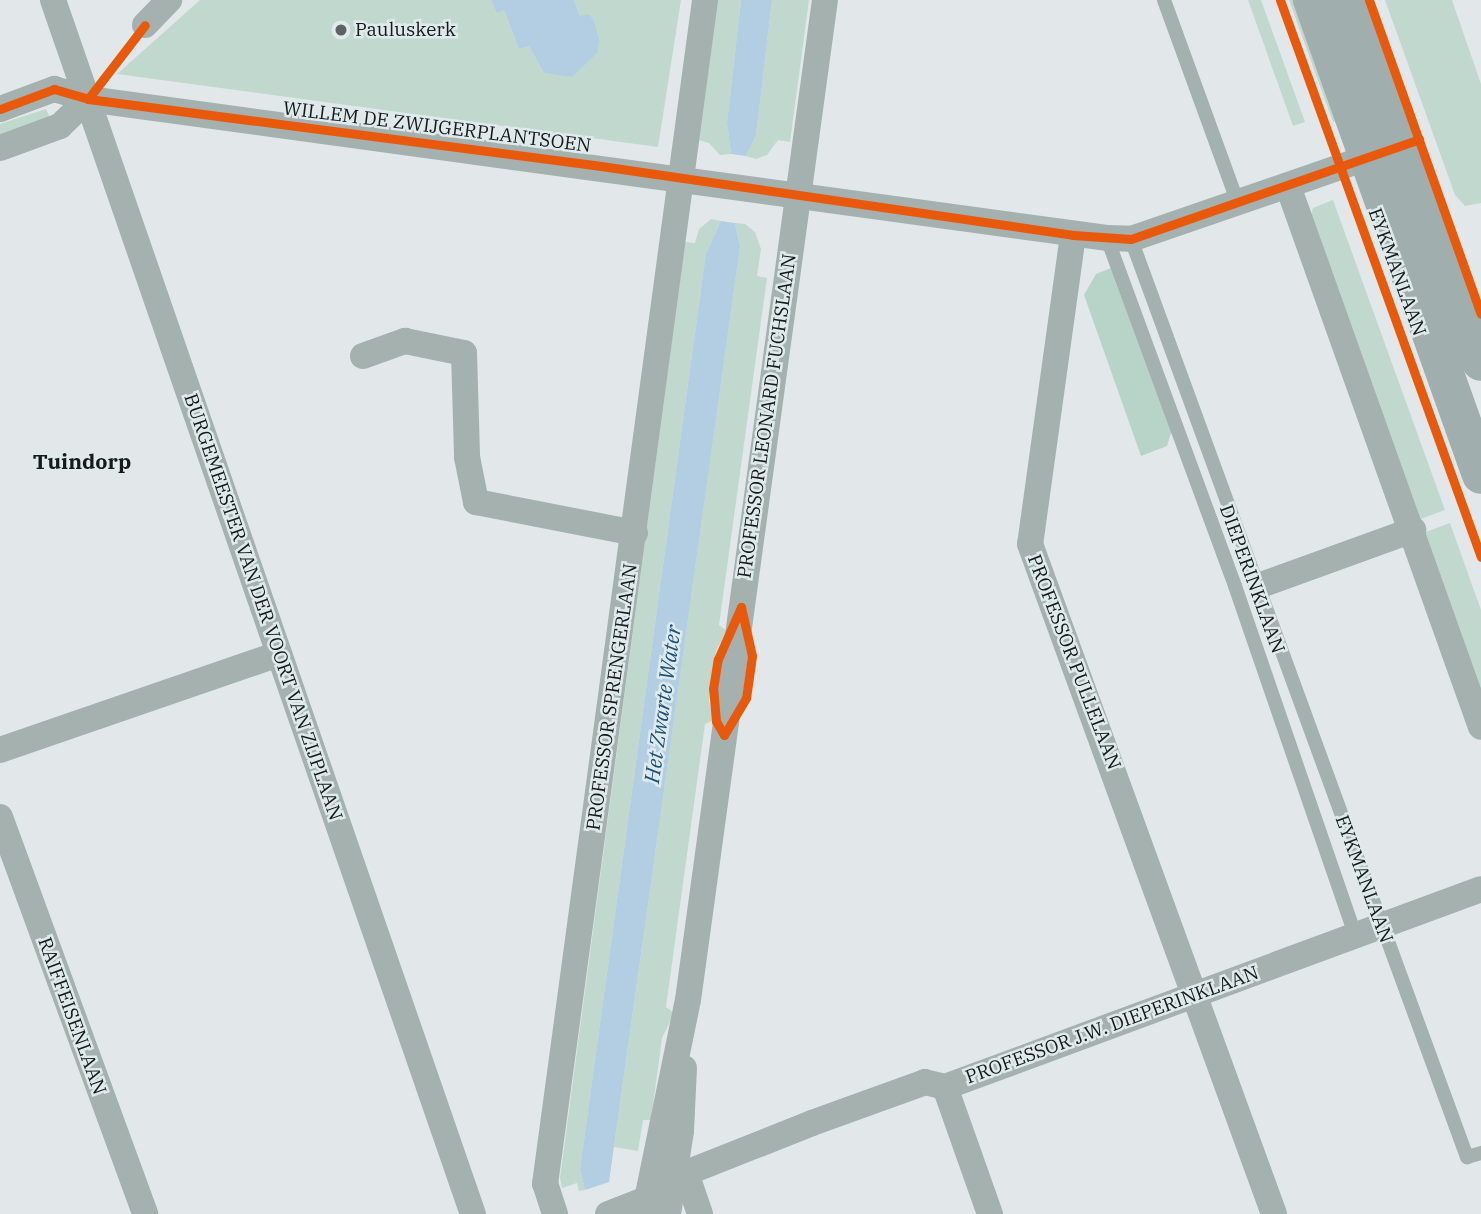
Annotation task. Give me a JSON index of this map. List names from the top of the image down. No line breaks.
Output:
{"streets":{"main road":["EYKMANLAAN"],"street":["WILLEM DE ZWIJGERPLANTSOEN","PROFESSOR LEONARD FUCHSLAAN","BURGEMEESTER VAN DER VOORT VAN ZIJPLAAN","PROFESSOR PULLELAAN","PROFESSOR SPRENGERLAAN","RAIFFEISENLAAN","PROFESSOR J.W. DIEPERINKLAAN"],"lane":["DIEPERINKLAAN"]},"crossings":[["WILLEM DE ZWIJGERPLANTSOEN","EYKMANLAAN"],["WILLEM DE ZWIJGERPLANTSOEN","PROFESSOR LEONARD FUCHSLAAN"],["WILLEM DE ZWIJGERPLANTSOEN","DIEPERINKLAAN"],["WILLEM DE ZWIJGERPLANTSOEN","BURGEMEESTER VAN DER VOORT VAN ZIJPLAAN"],["WILLEM DE ZWIJGERPLANTSOEN","PROFESSOR PULLELAAN"],["WILLEM DE ZWIJGERPLANTSOEN","PROFESSOR SPRENGERLAAN"],["EYKMANLAAN","DIEPERINKLAAN"],["EYKMANLAAN","PROFESSOR J.W. DIEPERINKLAAN"],["PROFESSOR LEONARD FUCHSLAAN","PROFESSOR J.W. DIEPERINKLAAN"],["DIEPERINKLAAN","PROFESSOR J.W. DIEPERINKLAAN"],["PROFESSOR PULLELAAN","PROFESSOR J.W. DIEPERINKLAAN"]],"districts":["Tuindorp"],"water":["Het Zwarte Water"],"places":["Pauluskerk"]}
